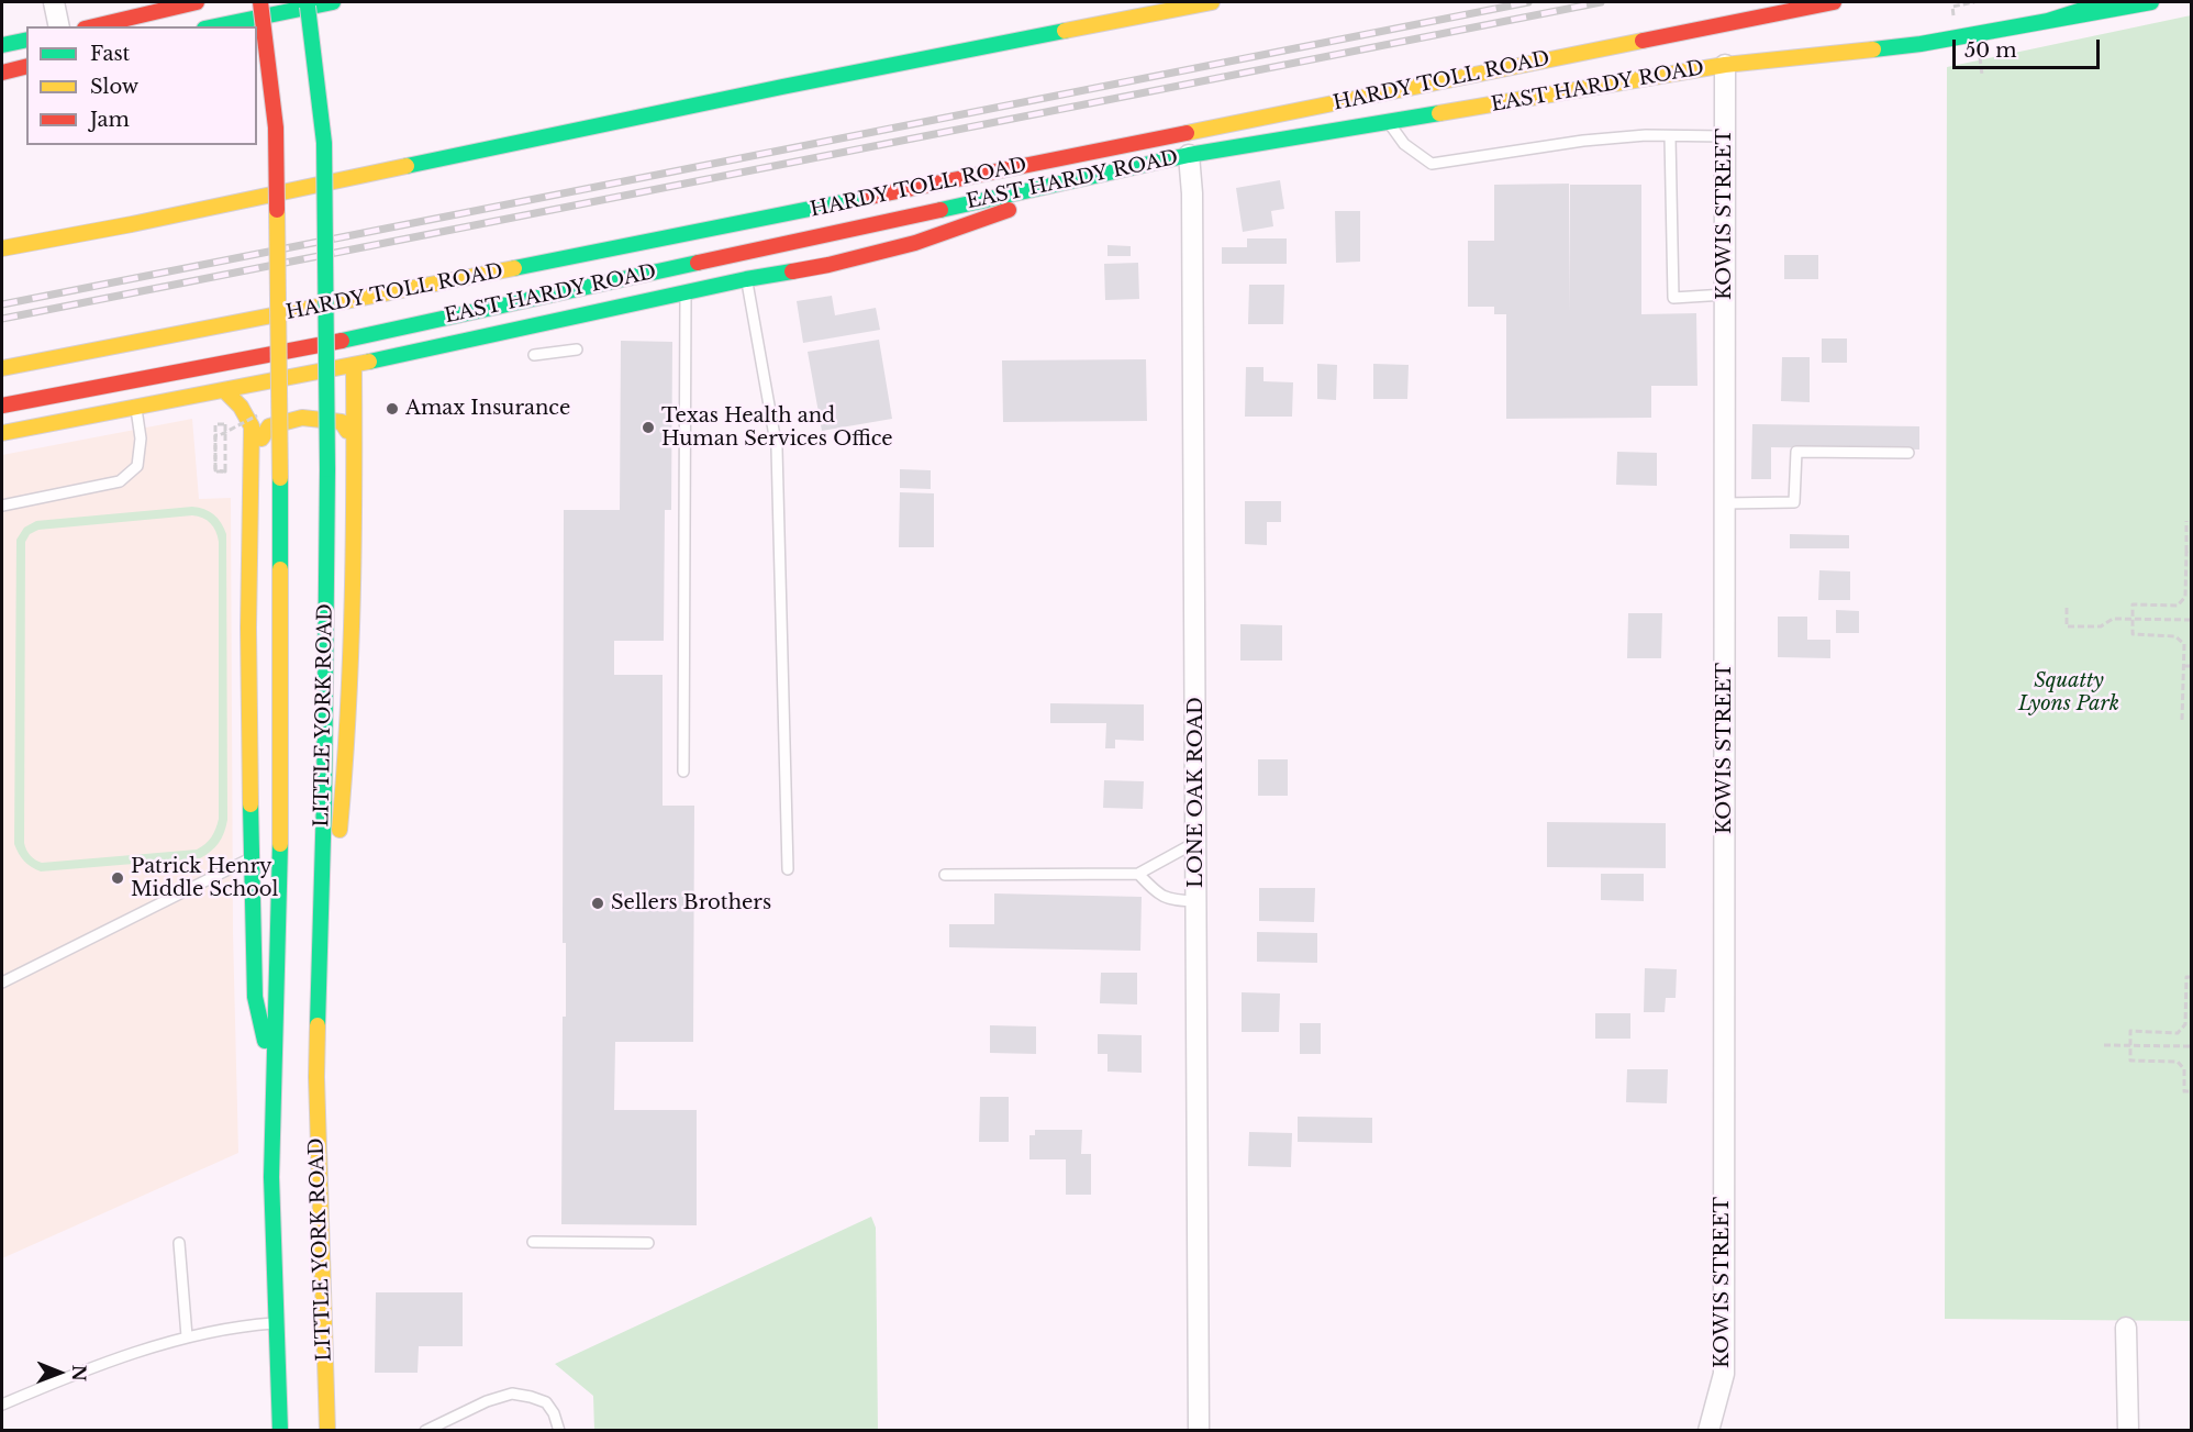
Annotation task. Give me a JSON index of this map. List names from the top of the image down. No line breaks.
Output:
{"streets":{"main road":["HARDY TOLL ROAD","EAST HARDY ROAD","LITTLE YORK ROAD"],"street":["KOWIS STREET","LONE OAK ROAD"]},"crossings":[["EAST HARDY ROAD","KOWIS STREET"],["EAST HARDY ROAD","LITTLE YORK ROAD"],["EAST HARDY ROAD","LONE OAK ROAD"]],"parks":["Squatty Lyons Park"],"places":["Amax Insurance","Texas Health and Human Services Office","Patrick Henry Middle School","Sellers Brothers"],"legend":["Fast","Slow","Jam"],"scale_bar":"50 m","north":"right"}
